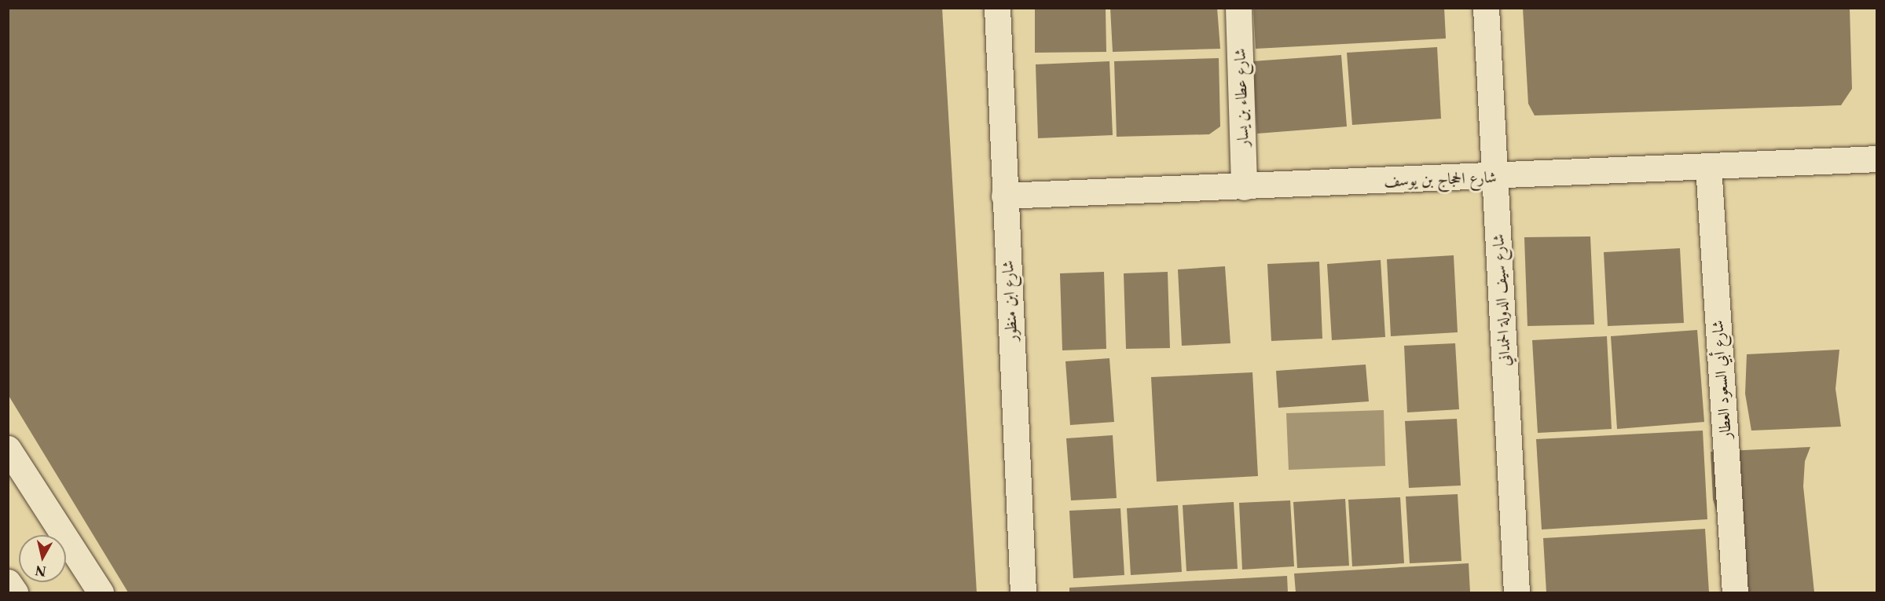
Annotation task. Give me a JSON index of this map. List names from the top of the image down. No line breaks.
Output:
{"streets":{"street":["شارع عطاء بن يسار","شارع الحجاج بن يوسف","شارع سيف الدولة الحمداني","شارع ابن منظور","شارع أبي السعود العطار"]},"crossings":[["شارع عطاء بن يسار","شارع الحجاج بن يوسف"],["شارع الحجاج بن يوسف","شارع سيف الدولة الحمداني"],["شارع الحجاج بن يوسف","شارع ابن منظور"],["شارع الحجاج بن يوسف","شارع أبي السعود العطار"]],"north":"bottom"}
